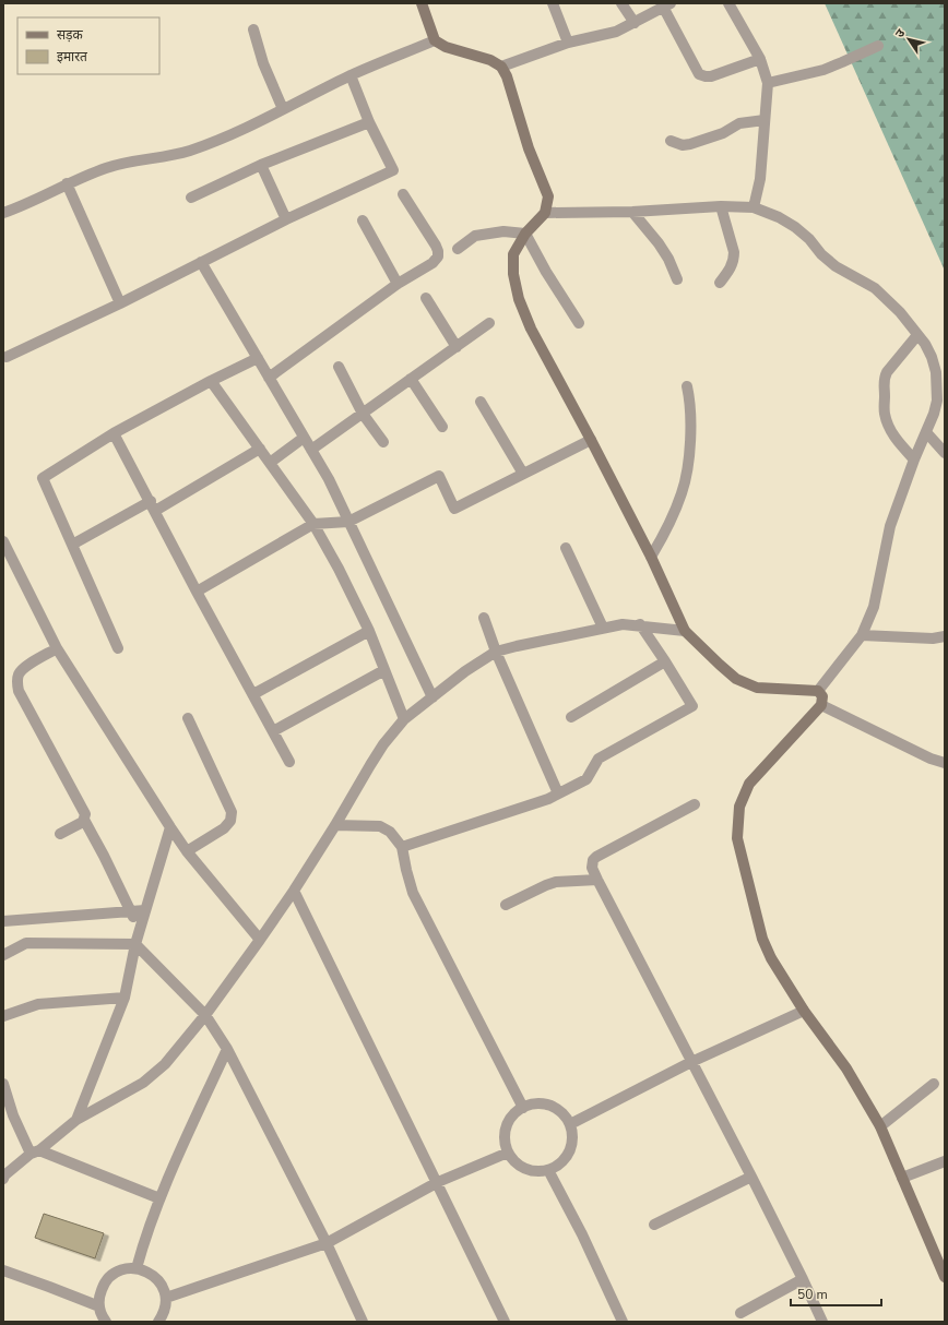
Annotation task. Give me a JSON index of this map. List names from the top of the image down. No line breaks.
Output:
{"legend":["सड़क","इमारत"],"scale_bar":"50 m","north":"top left"}
